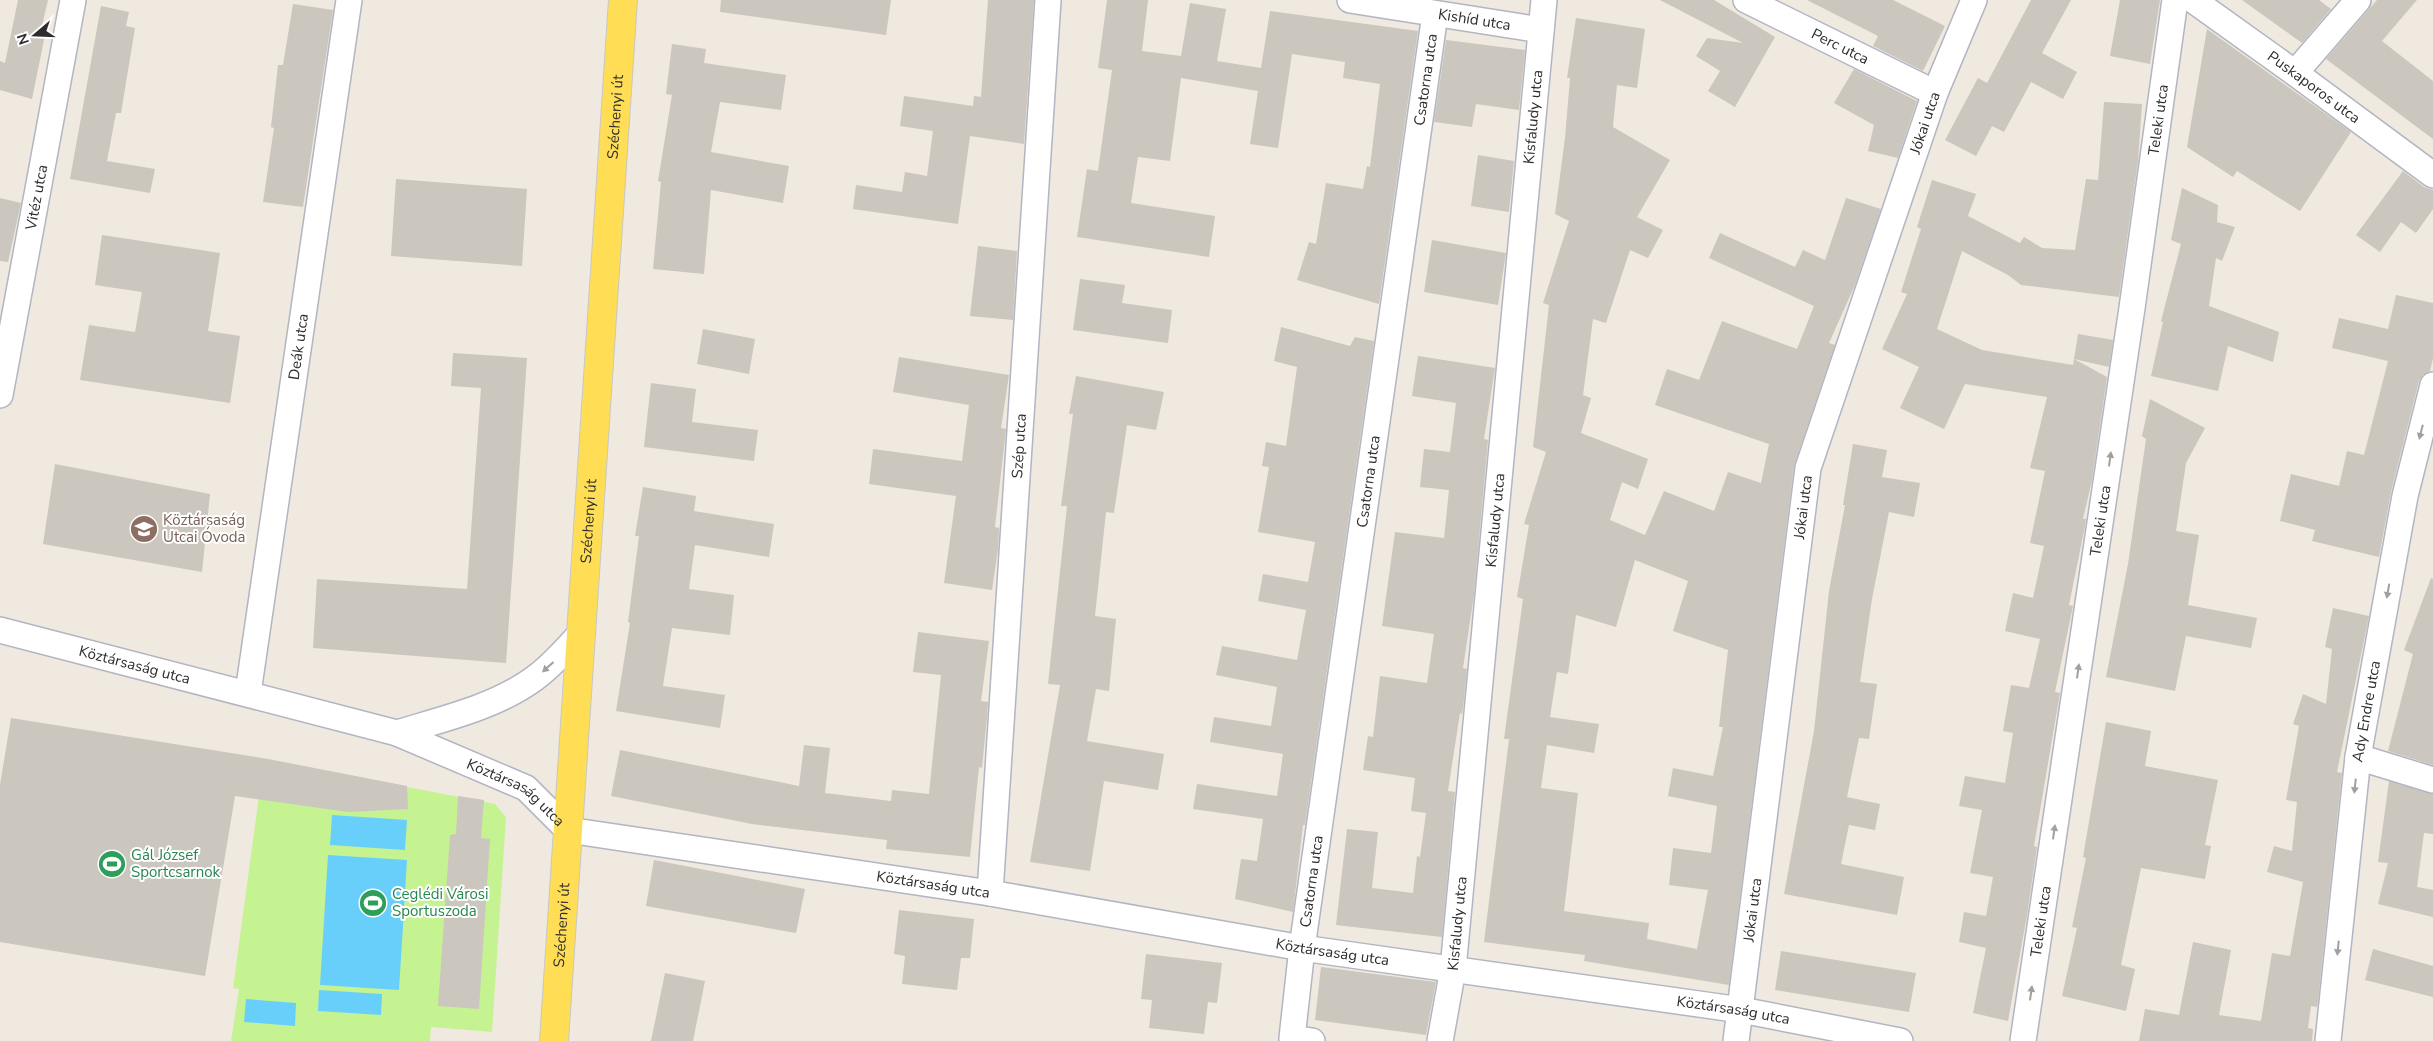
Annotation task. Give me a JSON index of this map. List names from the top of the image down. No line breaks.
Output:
{"streets":{"main road":["Széchenyi út"],"street":["Kishíd utca","Perc utca","Csatorna utca","Puskaporos utca","Kisfaludy utca","Teleki utca","Jókai utca","Vitéz utca","Deák utca","Szép utca","Köztársaság utca","Ady Endre utca"]},"crossings":[["Kishíd utca","Csatorna utca"],["Kishíd utca","Kisfaludy utca"],["Perc utca","Jókai utca"],["Csatorna utca","Köztársaság utca"],["Széchenyi út","Köztársaság utca"],["Kisfaludy utca","Köztársaság utca"],["Jókai utca","Köztársaság utca"],["Deák utca","Köztársaság utca"],["Szép utca","Köztársaság utca"]],"one_way":["Teleki utca","Ady Endre utca"],"places":{"school or university":["Köztársaság Utcai Óvoda"],"sports":["Gál József Sportcsarnok","Ceglédi Városi Sportuszoda"]},"north":"left"}
